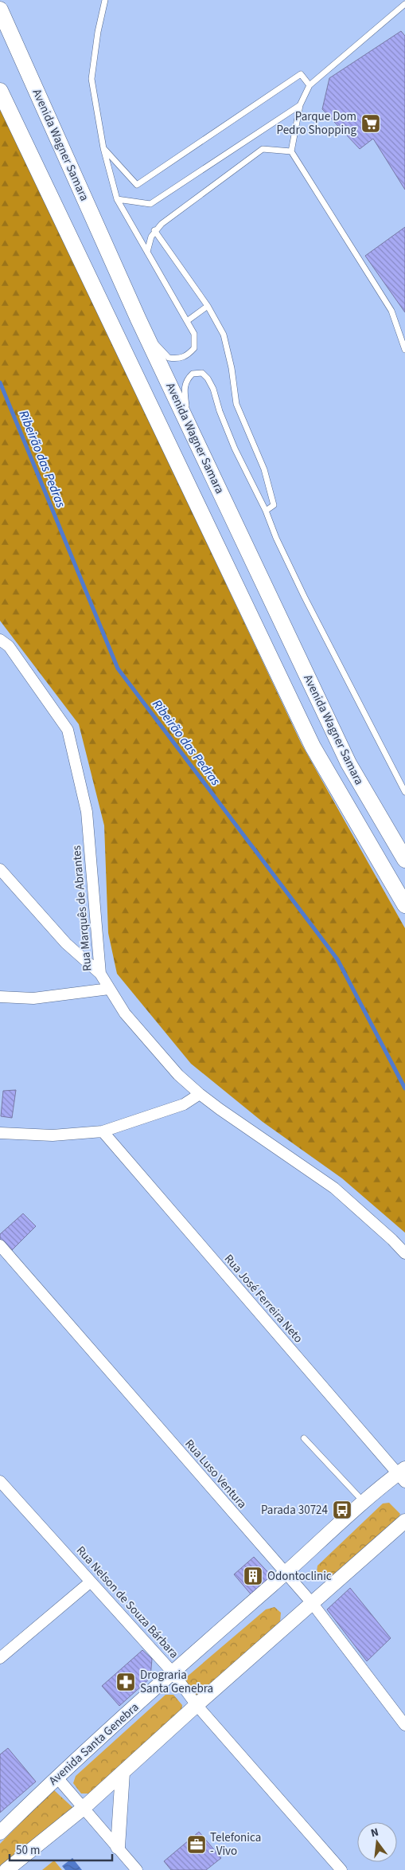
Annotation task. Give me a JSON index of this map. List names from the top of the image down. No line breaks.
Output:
{"streets":{"main road":["Avenida Wagner Samara"],"street":["Rua Marquês de Abrantes","Rua José Ferreira Neto","Rua Luso Ventura","Rua Nelson de Souza Bárbara","Avenida Santa Genebra"]},"crossings":[["Rua José Ferreira Neto","Avenida Santa Genebra"],["Rua Luso Ventura","Avenida Santa Genebra"],["Rua Nelson de Souza Bárbara","Avenida Santa Genebra"]],"water":["Ribeirão das Pedras"],"places":{"supermarket":["Parque Dom Pedro Shopping"],"bus stop":["Parada 30724"],"building":["Odontoclinic"],"pharmacy":["Drograria Santa Genebra"],"office":["Telefonica - Vivo"]},"scale_bar":"50 m","north":"top"}
